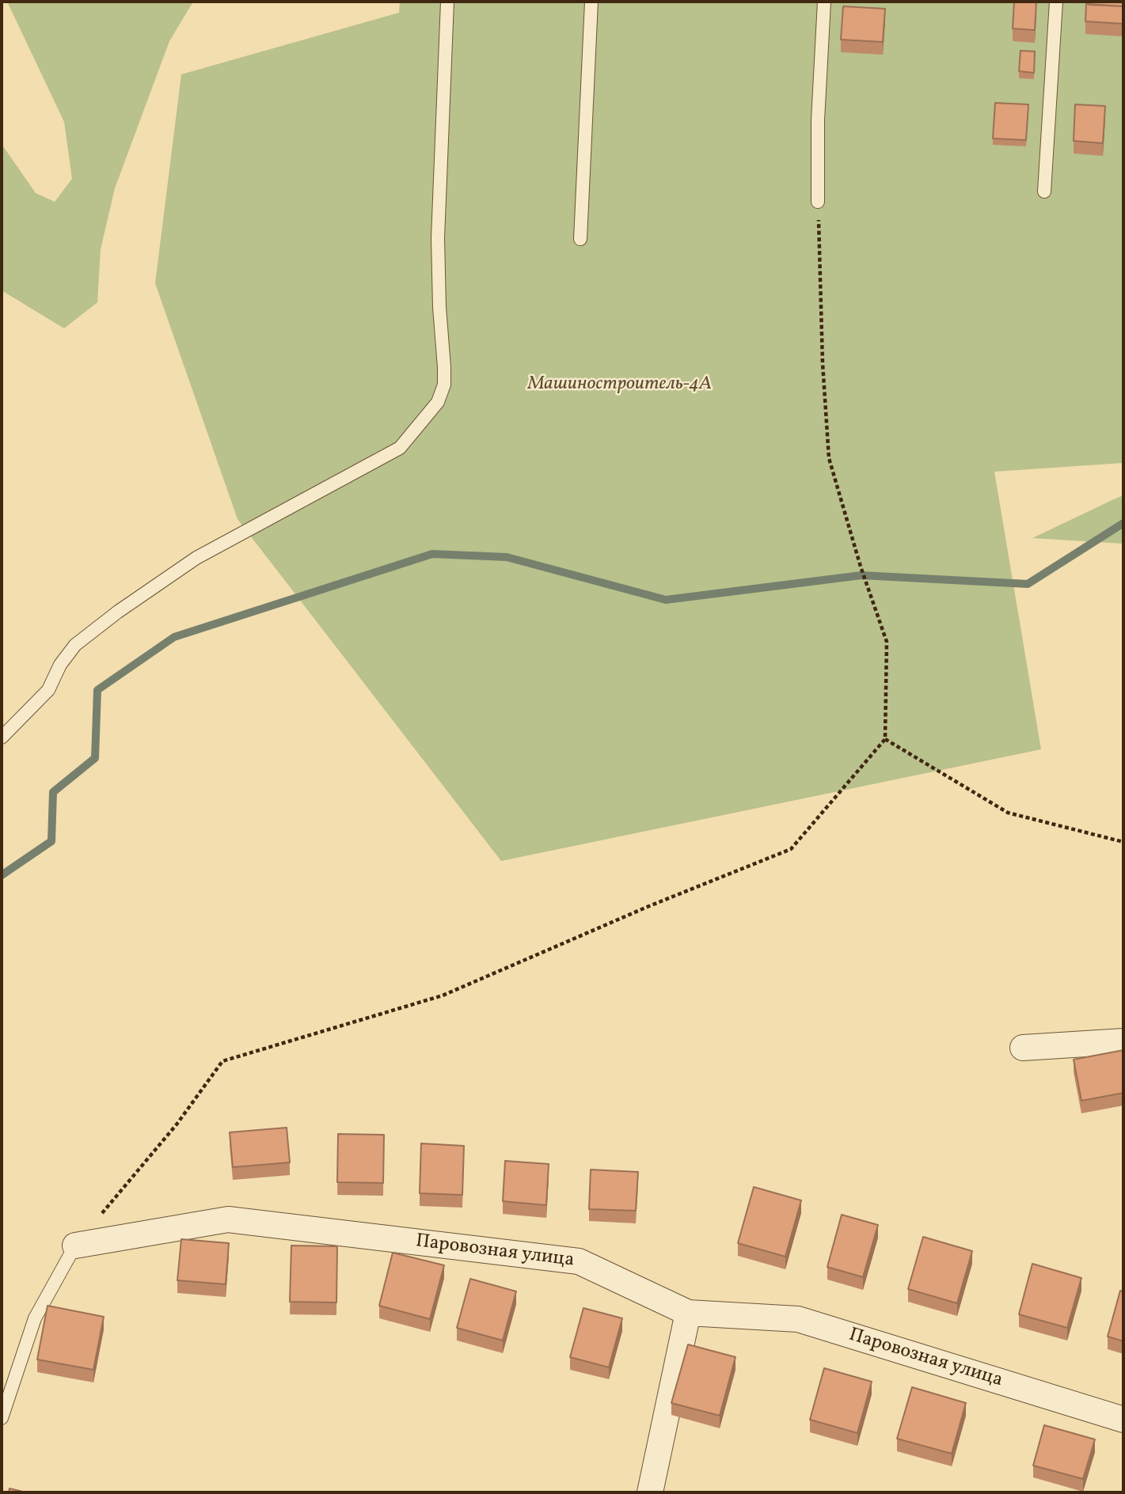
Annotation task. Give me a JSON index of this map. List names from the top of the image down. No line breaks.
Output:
{"streets":{"street":["Паровозная улица"]},"parks":["Машиностроитель-4А"]}
